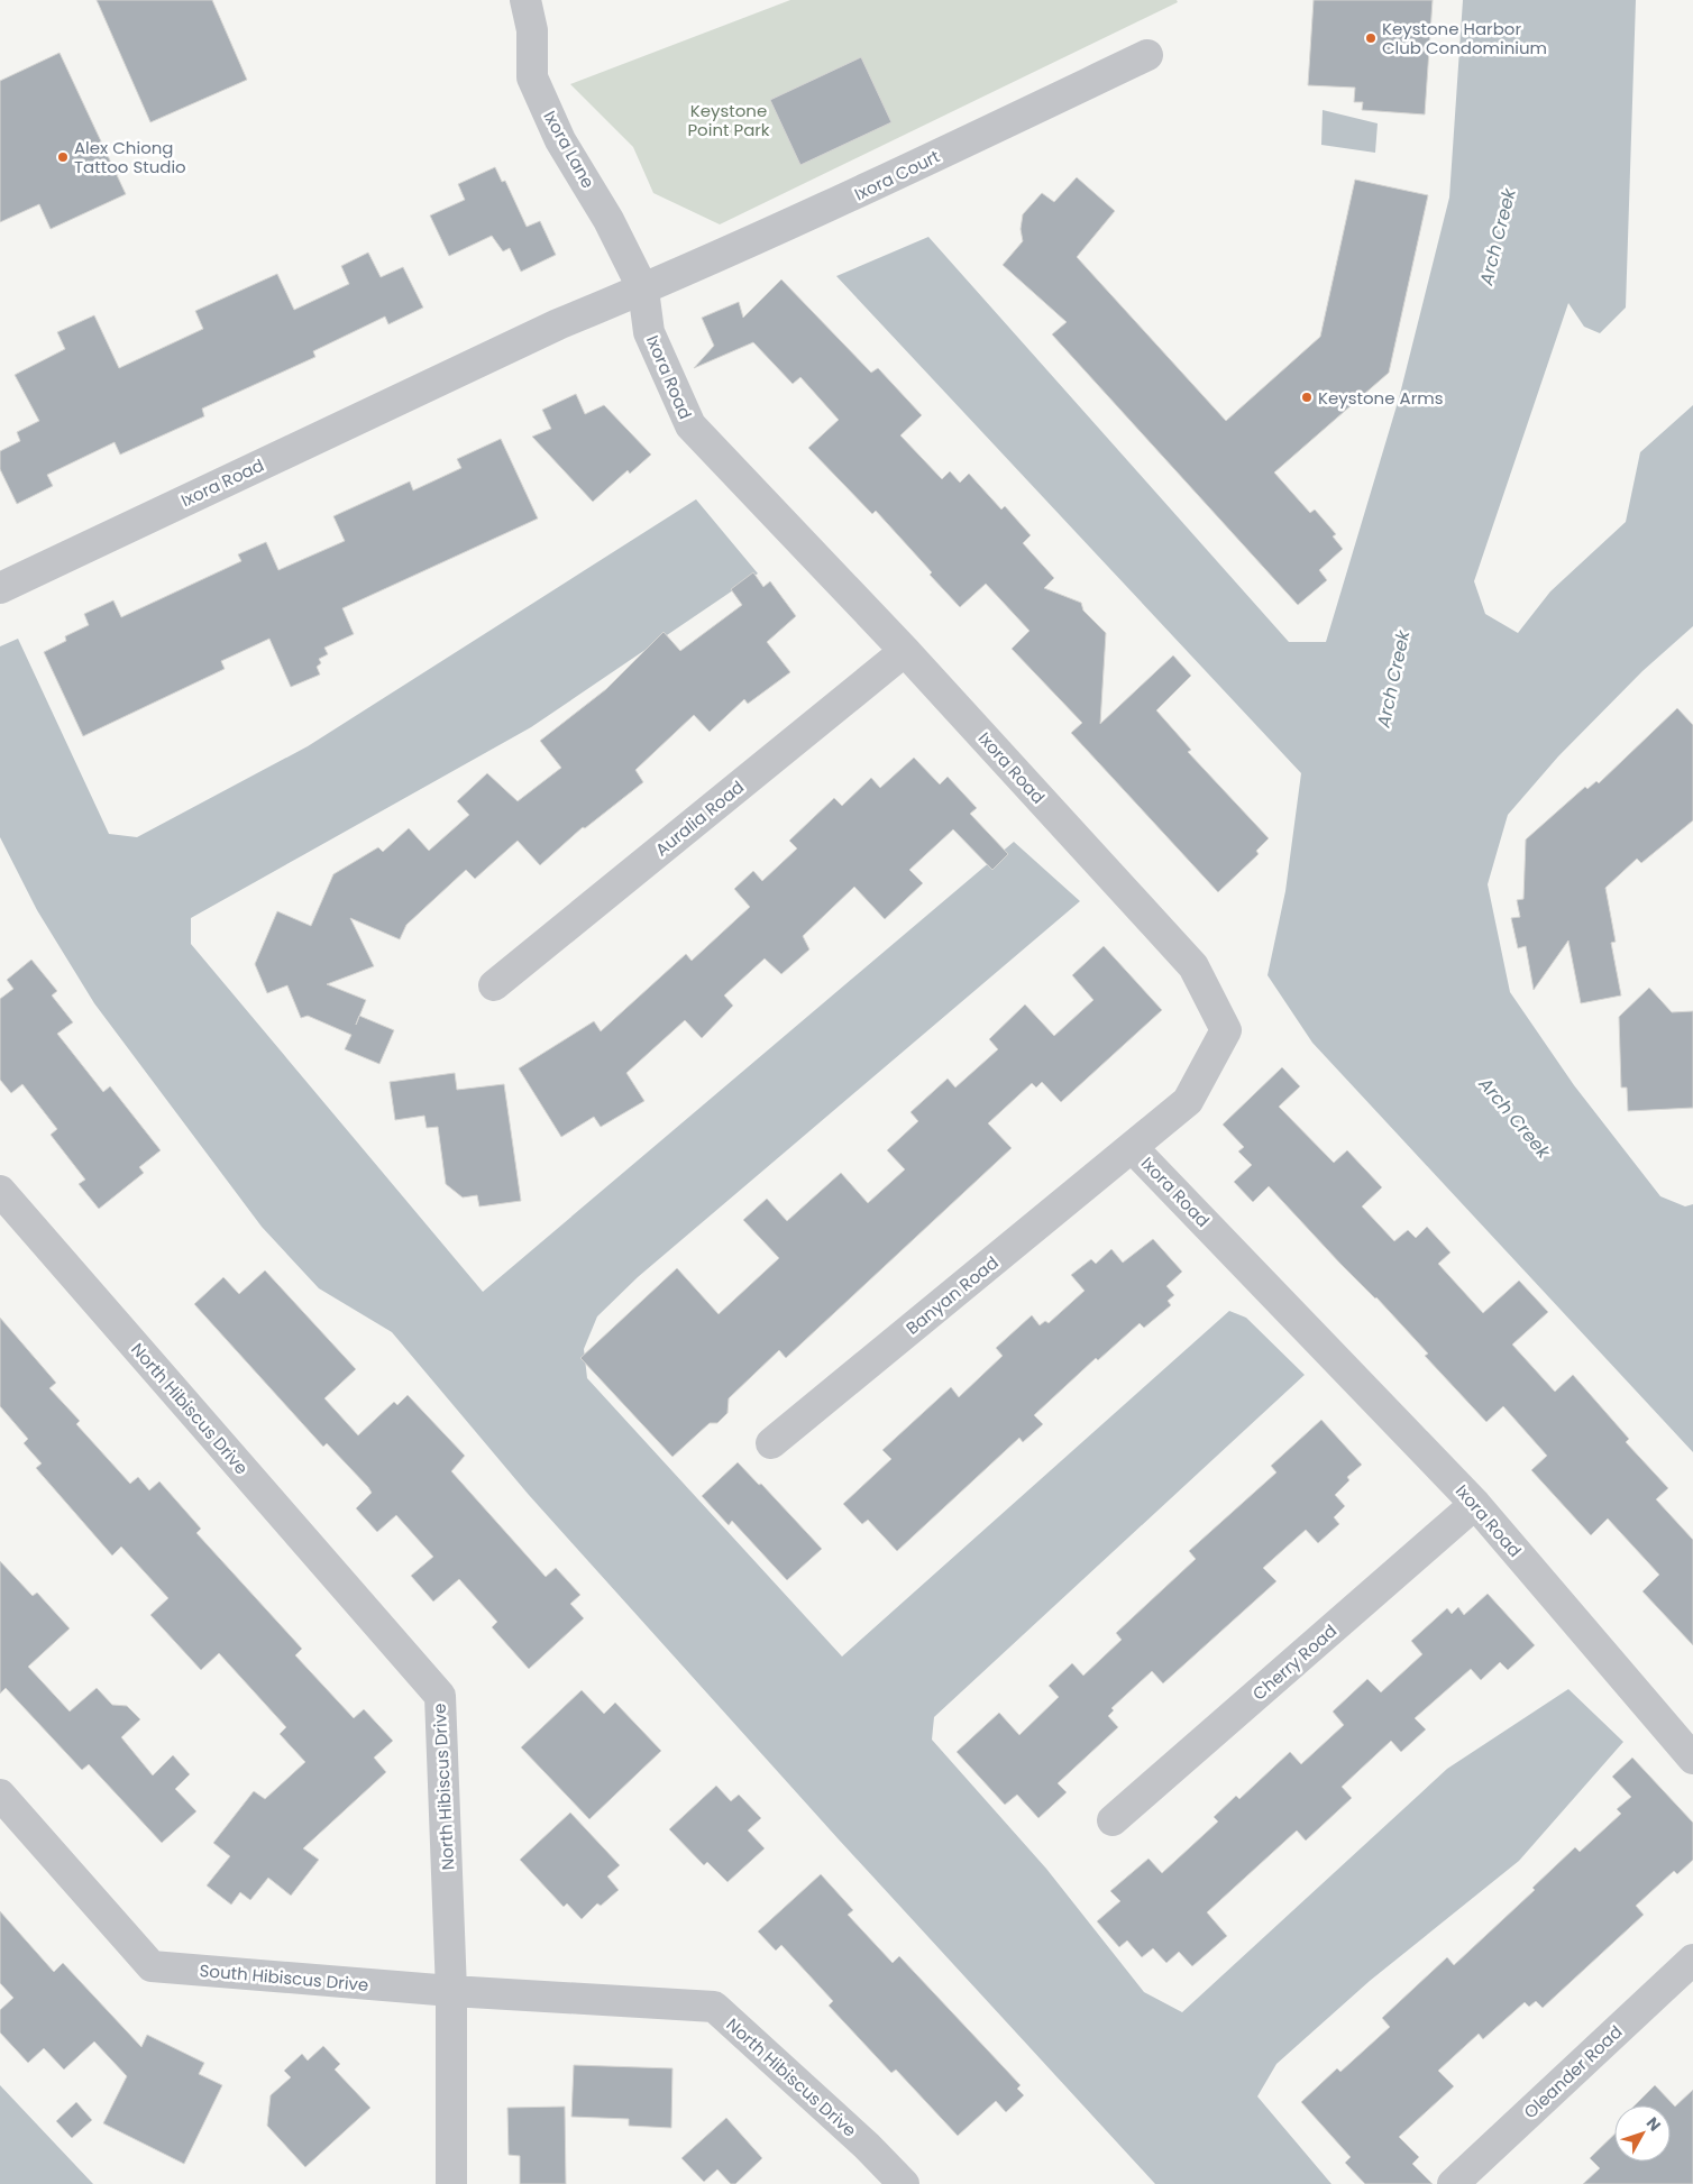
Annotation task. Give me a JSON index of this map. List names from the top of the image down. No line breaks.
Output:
{"streets":{"street":["Ixora Lane","Ixora Court","Ixora Road","Auralia Road","Banyan Road","North Hibiscus Drive","Cherry Road","South Hibiscus Drive","Oleander Road"]},"crossings":[["Ixora Lane","Ixora Court"],["Ixora Lane","Ixora Road"],["Ixora Court","Ixora Road"],["Ixora Road","Auralia Road"],["Ixora Road","Banyan Road"],["Ixora Road","Cherry Road"],["North Hibiscus Drive","South Hibiscus Drive"]],"water":["Arch Creek"],"parks":["Keystone Point Park"],"places":["Keystone Harbor Club Condominium","Alex Chiong Tattoo Studio","Keystone Arms"],"north":"top right"}
